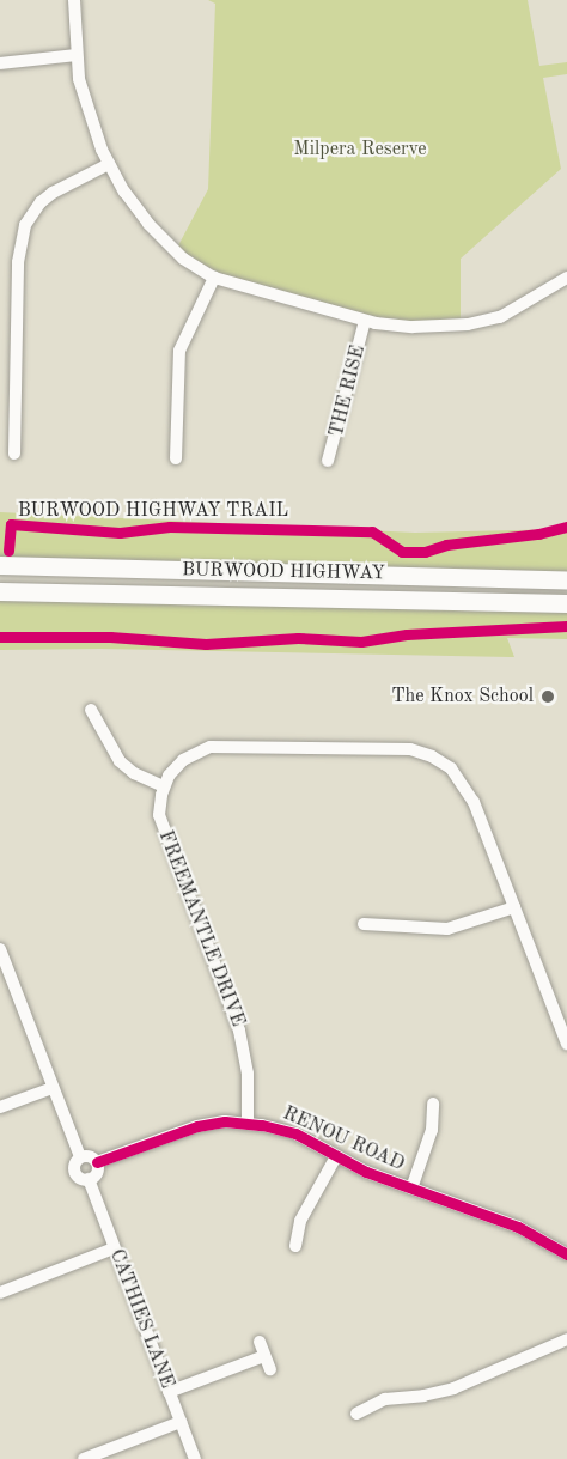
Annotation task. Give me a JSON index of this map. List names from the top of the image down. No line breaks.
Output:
{"streets":{"highway":["BURWOOD HIGHWAY"],"street":["THE RISE","FREEMANTLE DRIVE","RENOU ROAD","CATHIES LANE"],"cycle path":["BURWOOD HIGHWAY TRAIL"]},"crossings":[["FREEMANTLE DRIVE","RENOU ROAD"],["RENOU ROAD","CATHIES LANE"]],"parks":["Milpera Reserve"],"places":["The Knox School"]}
